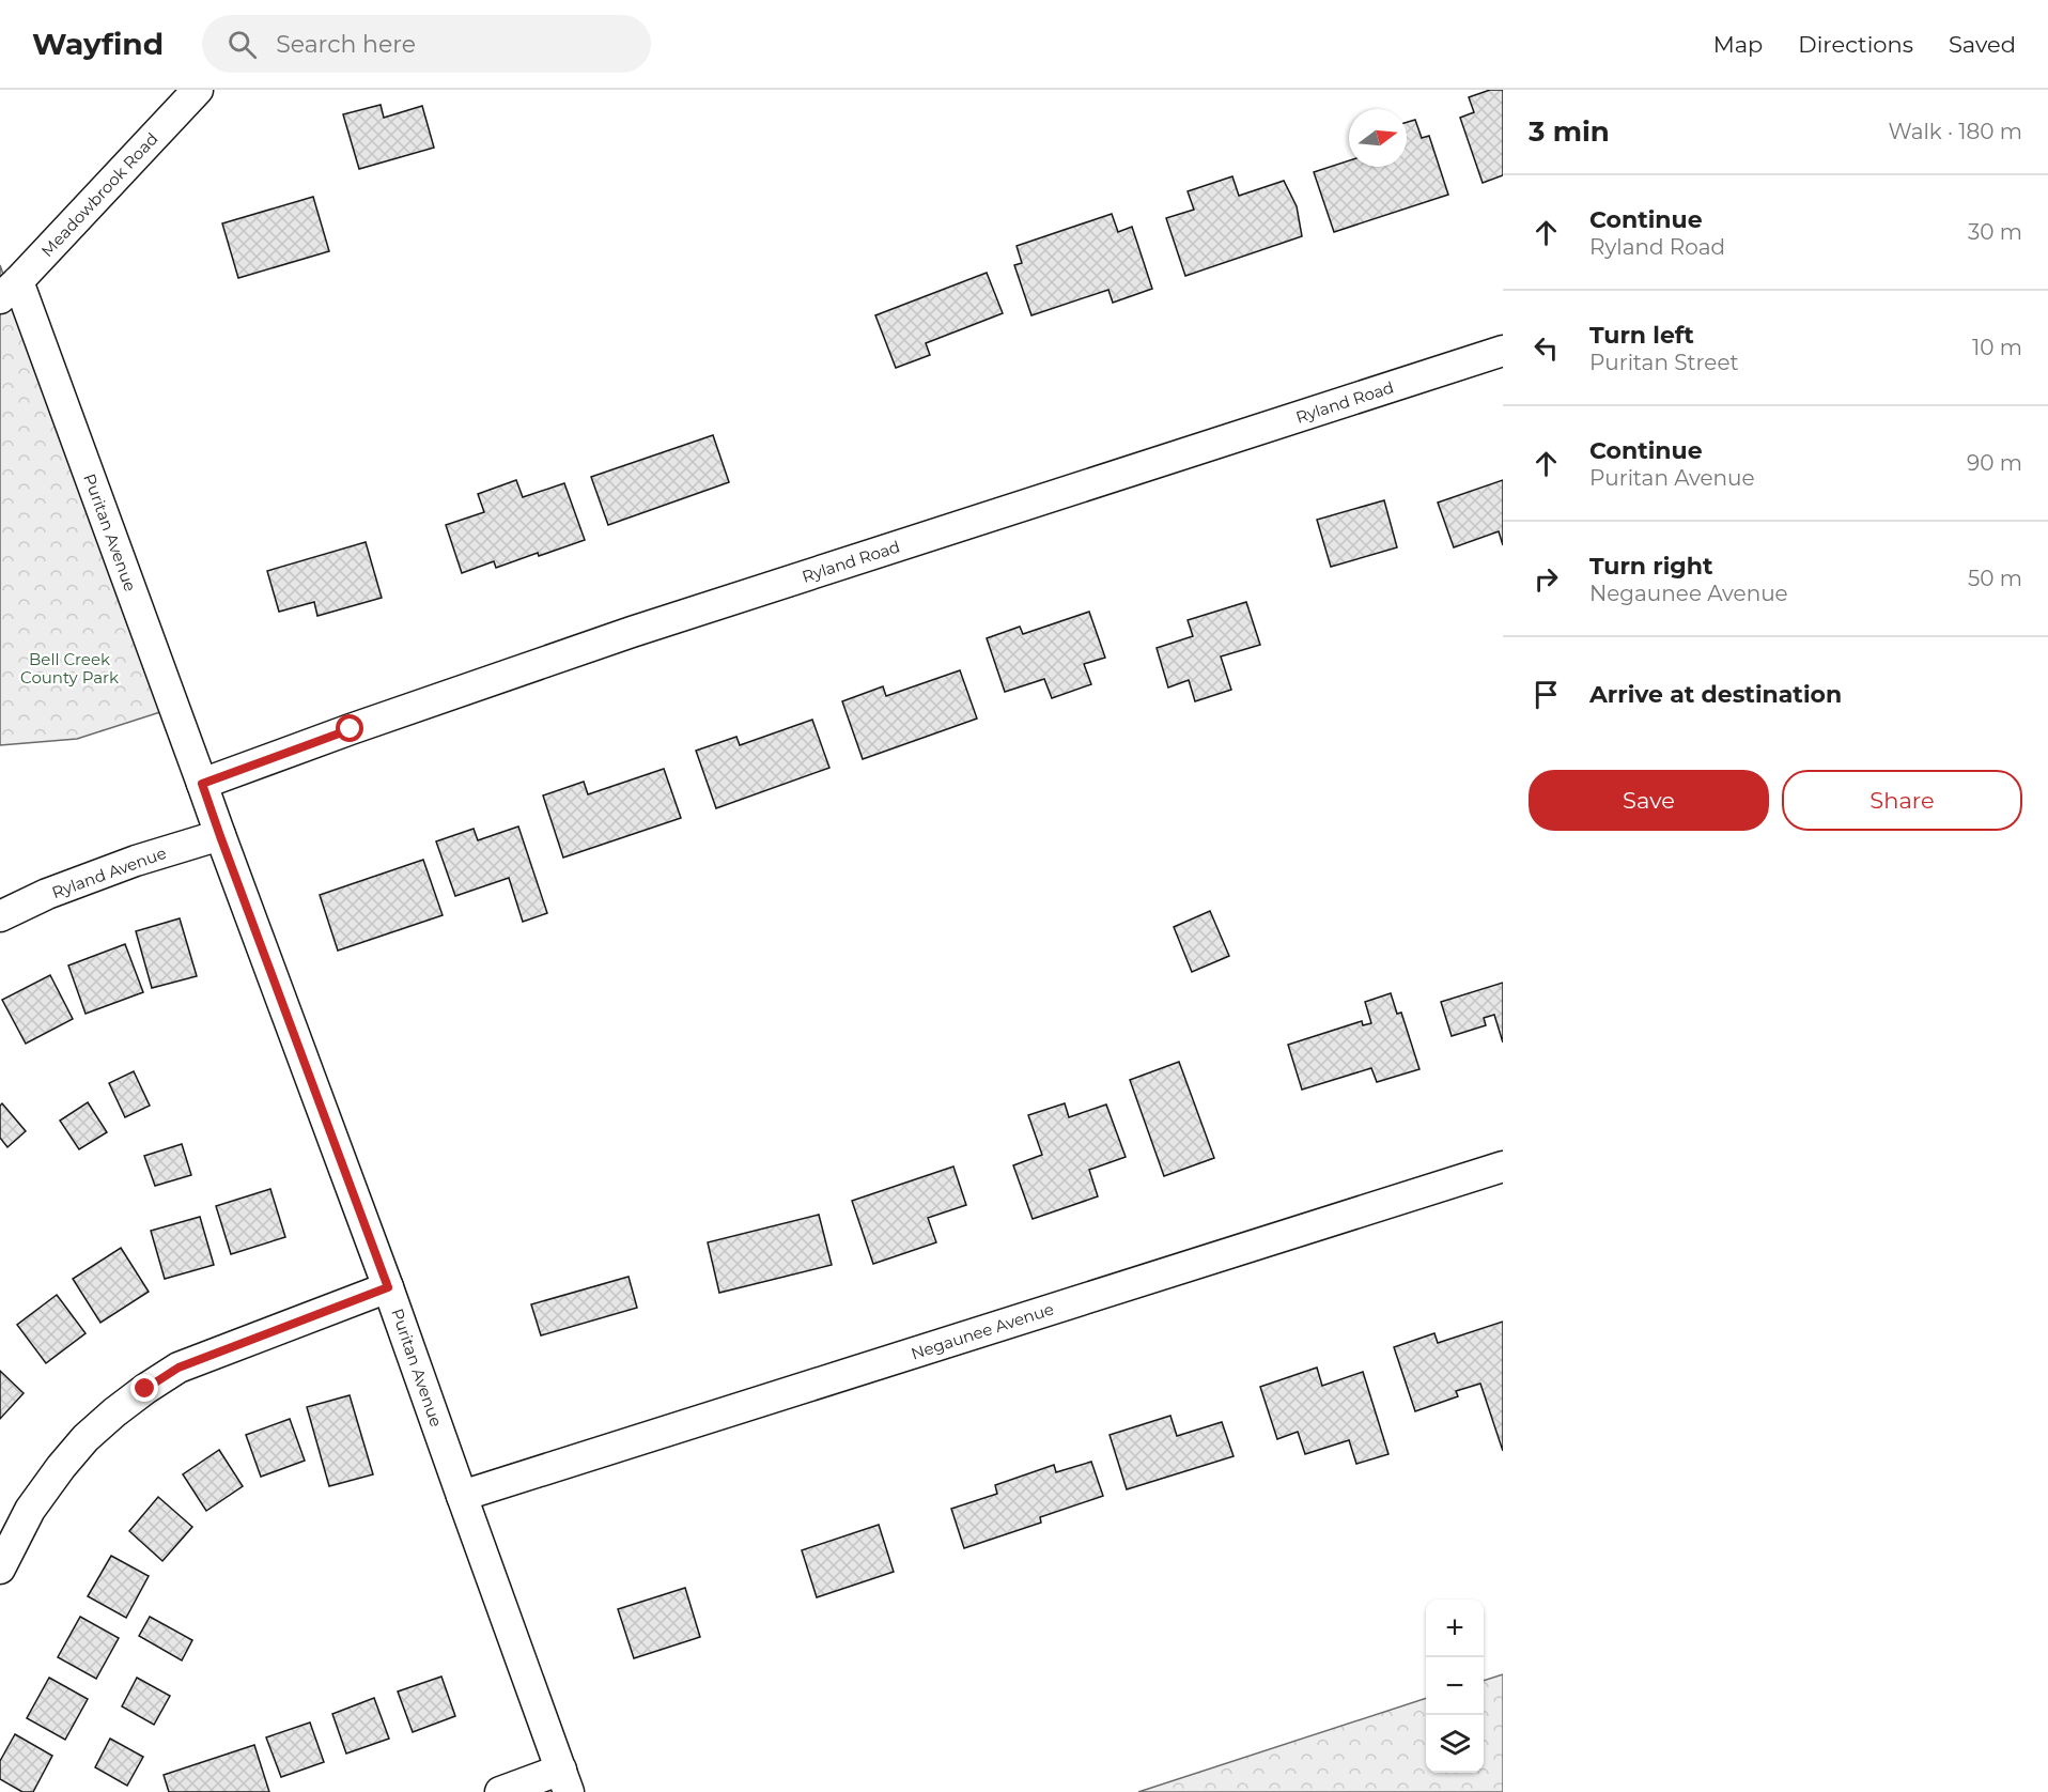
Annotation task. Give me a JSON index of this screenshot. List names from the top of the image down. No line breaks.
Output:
{"streets":{"street":["Meadowbrook Road","Ryland Road","Puritan Avenue","Ryland Avenue","Negaunee Avenue"]},"crossings":[["Meadowbrook Road","Puritan Avenue"],["Ryland Road","Puritan Avenue"],["Puritan Avenue","Ryland Avenue"],["Puritan Avenue","Negaunee Avenue"]],"parks":["Bell Creek County Park"],"north":"right","page":{"header":"Wayfind","search":"Search here","nav":["Map","Directions","Saved"],"heading":["3 min","Walk · 180 m"],"list":[["Continue","Ryland Road","30 m"],["Turn left","Puritan Street","10 m"],["Continue","Puritan Avenue","90 m"],["Turn right","Negaunee Avenue","50 m"],"Arrive at destination"],"buttons":["Save","Share"],"map_buttons":["+","−"]}}
